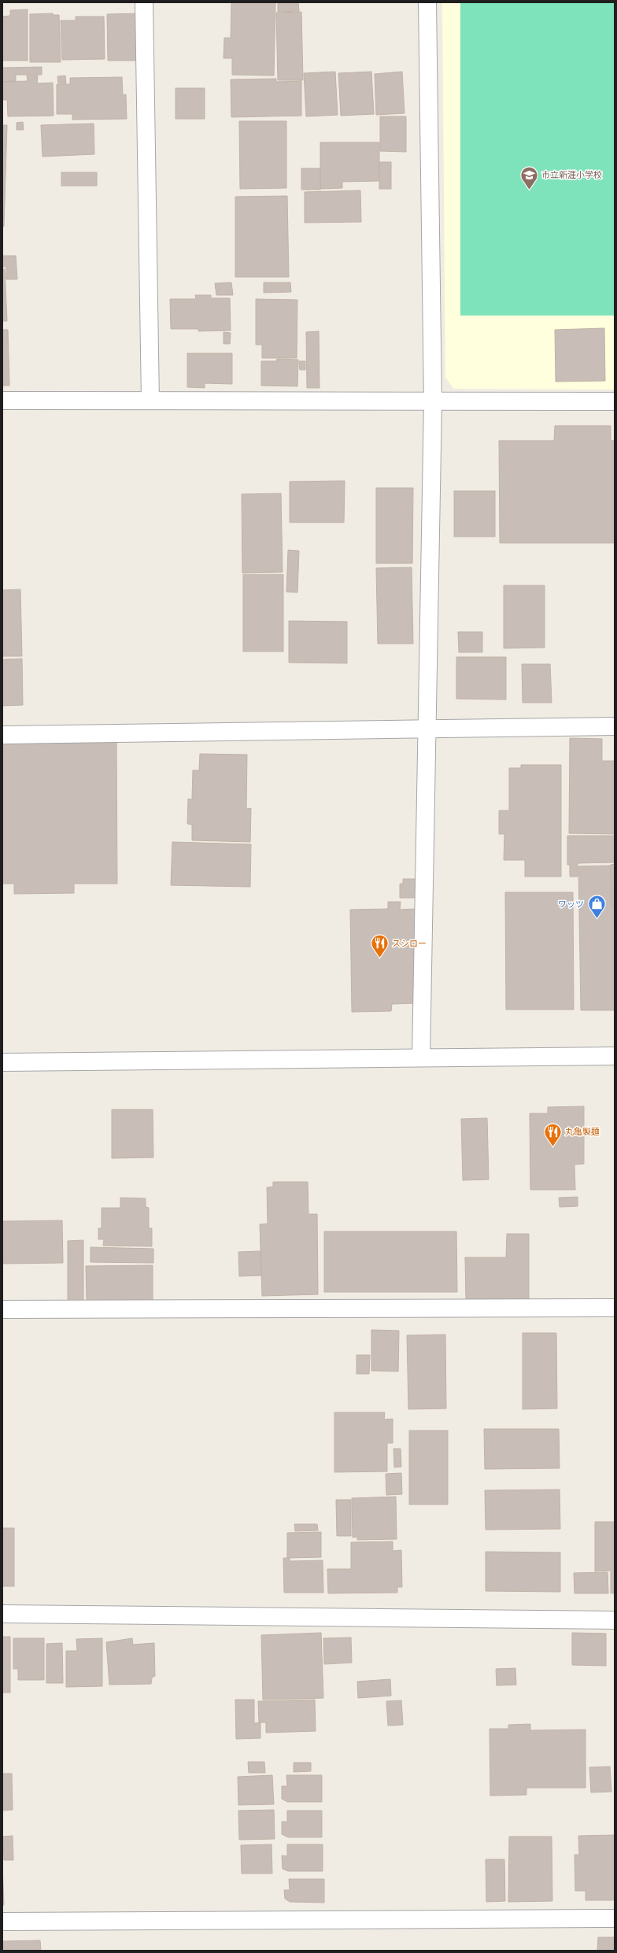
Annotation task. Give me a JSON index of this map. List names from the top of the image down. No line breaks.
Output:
{"places":{"school or university":["市立新涯小学校"],"shop":["ワッツ"],"restaurant":["スシロー","丸亀製麺"]}}
